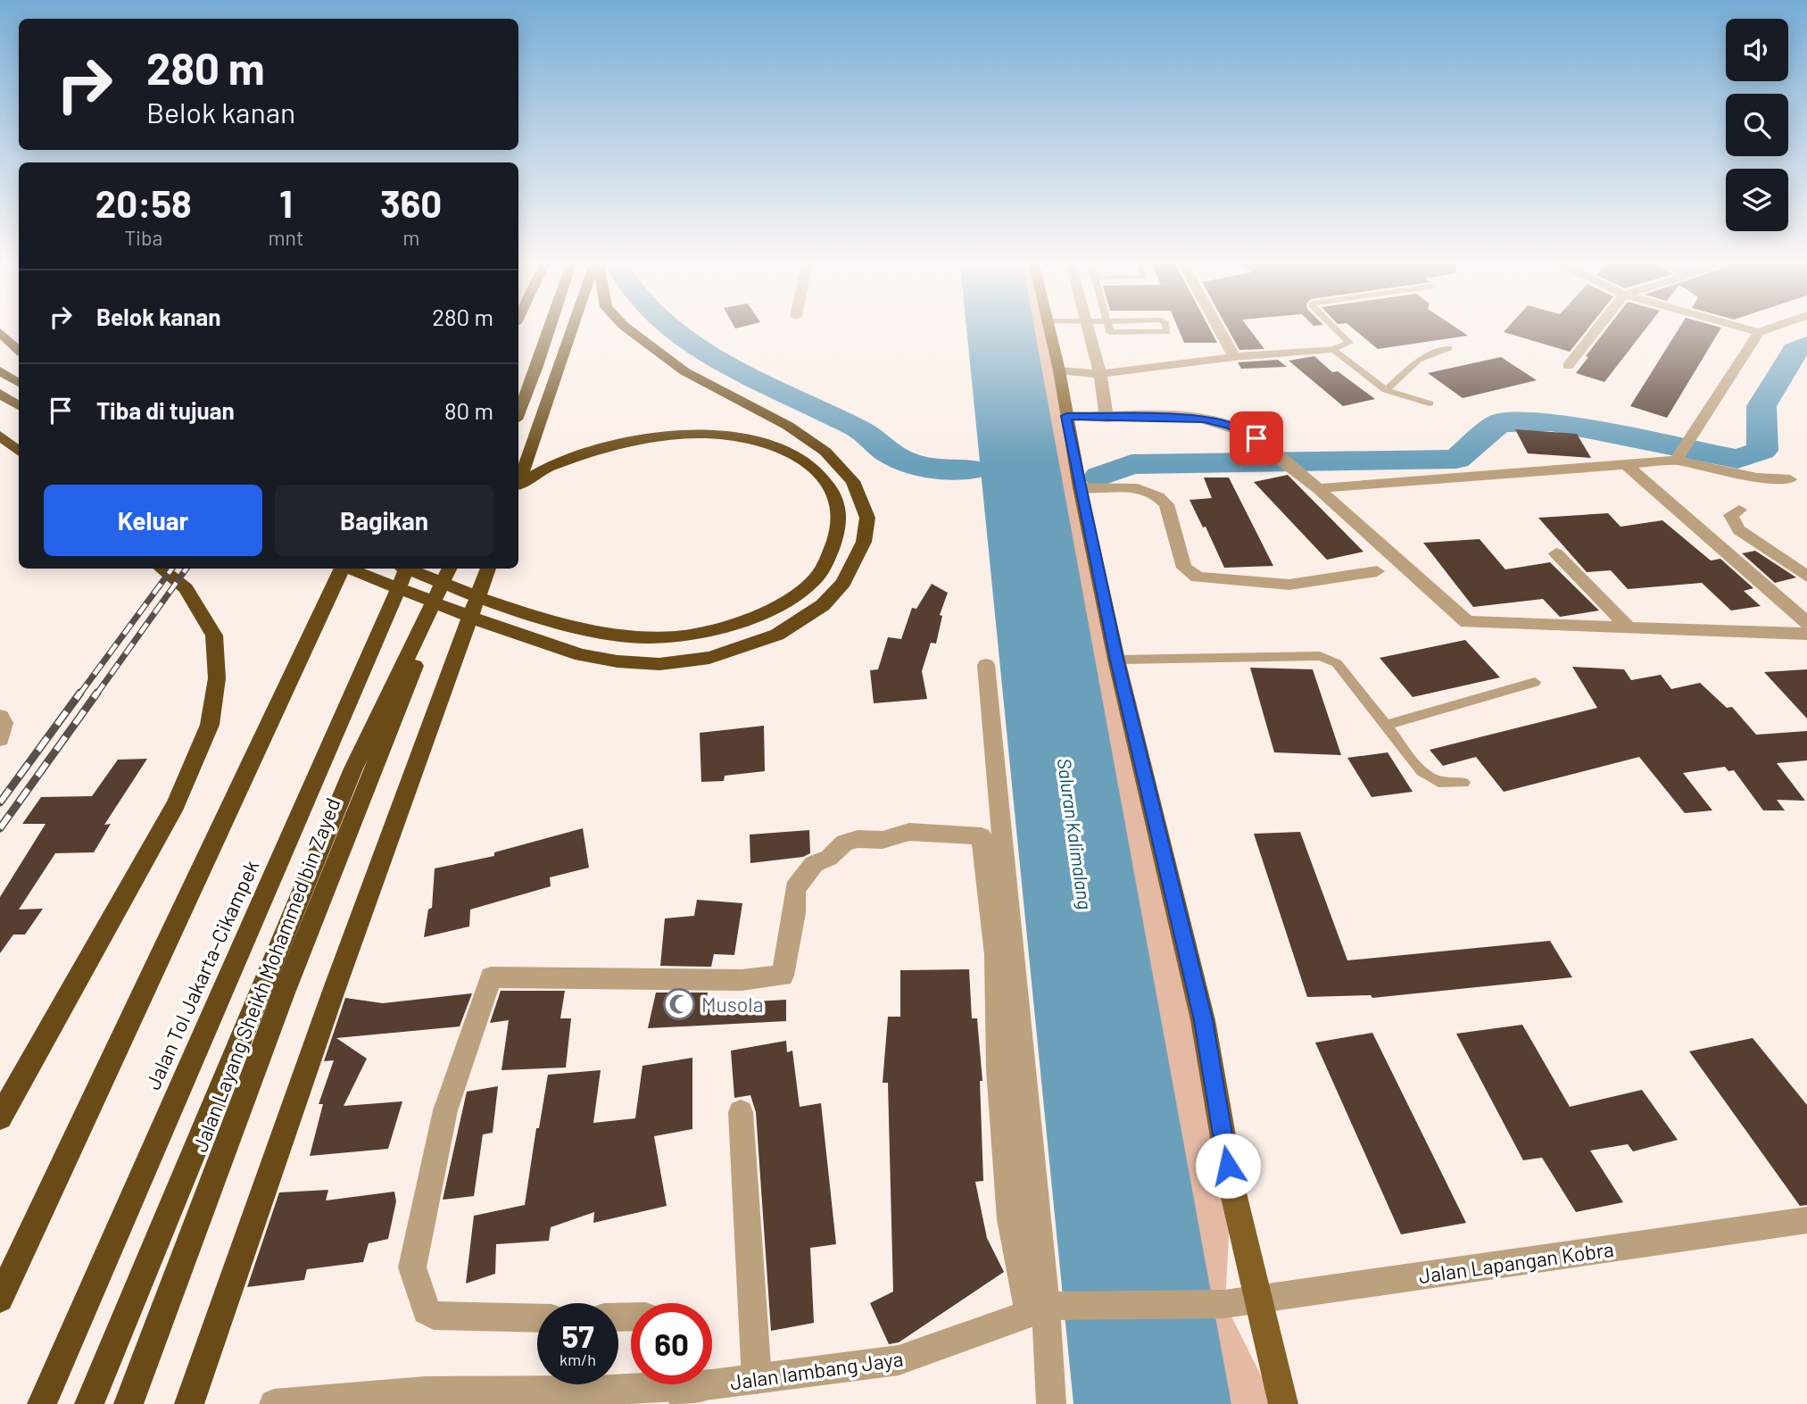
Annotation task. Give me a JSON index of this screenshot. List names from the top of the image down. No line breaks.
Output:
{"streets":{"highway":["Jalan Tol Jakarta–Cikampek","Jalan Layang Sheikh Mohammed bin Zayed"],"street":["Jalan Lapangan Kobra","Jalan lambang Jaya"]},"crossings":[["Jalan Lapangan Kobra","Jalan lambang Jaya"]],"water":["Saluran Kalimalang"],"places":{"mosque":["Musola"]},"page":{"turn":["280 m","Belok kanan"],"eta":["20:58","Tiba","1","mnt","360","m"],"list":[{"name":"Belok kanan","value":"280 m"},{"name":"Tiba di tujuan","value":"80 m"}],"buttons":["Keluar","Bagikan"],"speed":"57 km/h","limit":"60"}}
